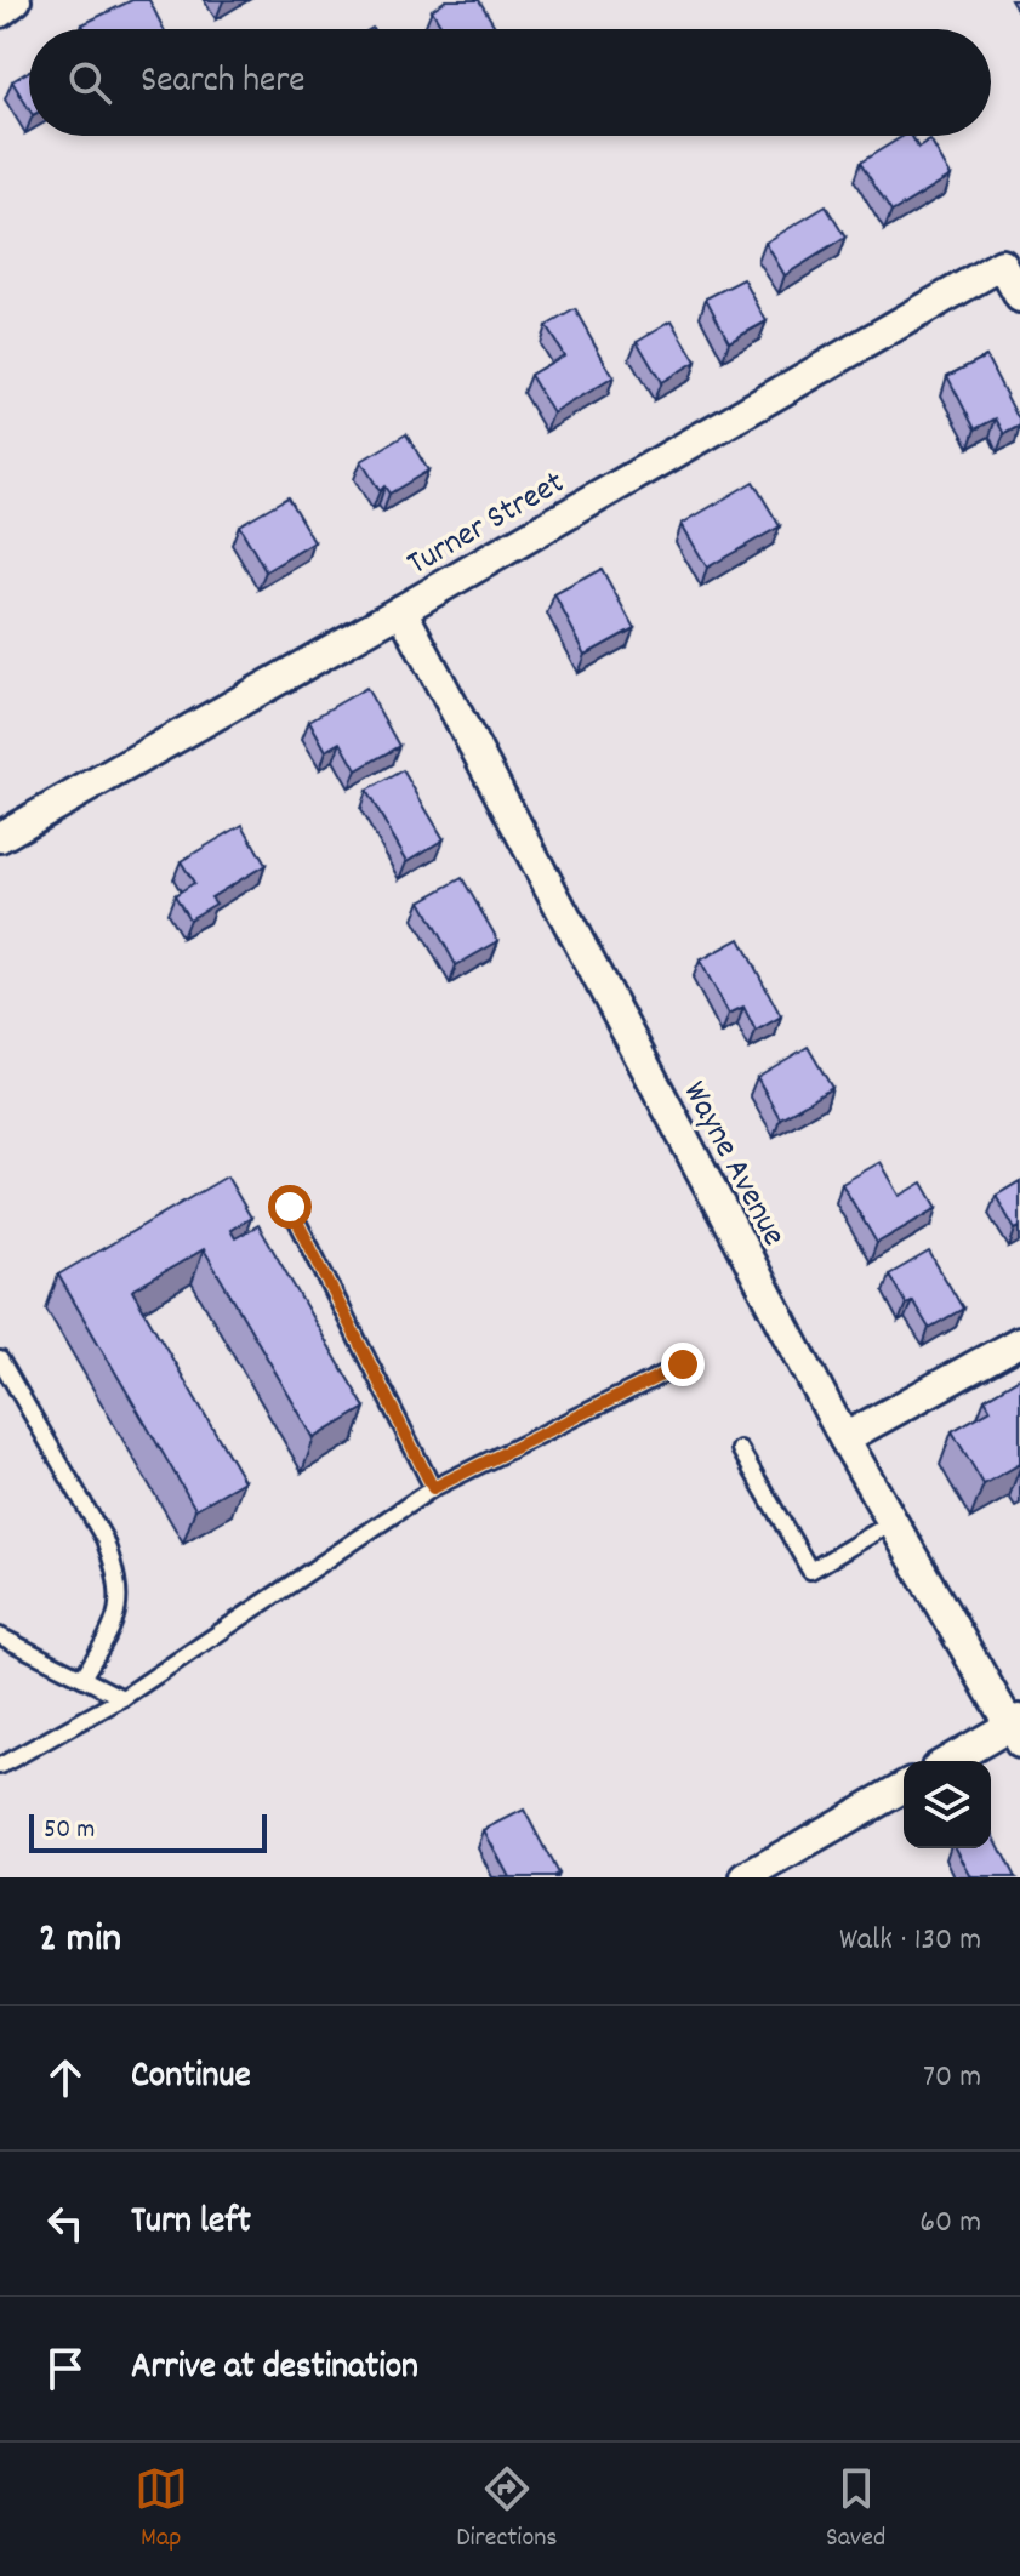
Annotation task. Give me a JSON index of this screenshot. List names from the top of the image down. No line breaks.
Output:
{"streets":{"street":["Turner Street","Wayne Avenue"]},"crossings":[["Turner Street","Wayne Avenue"]],"scale_bar":"50 m","page":{"search":"Search here","scale":"50 m","heading":["2 min","Walk · 130 m"],"list":[["Continue","70 m"],["Turn left","60 m"],"Arrive at destination"],"nav":["Map","Directions","Saved"]}}
